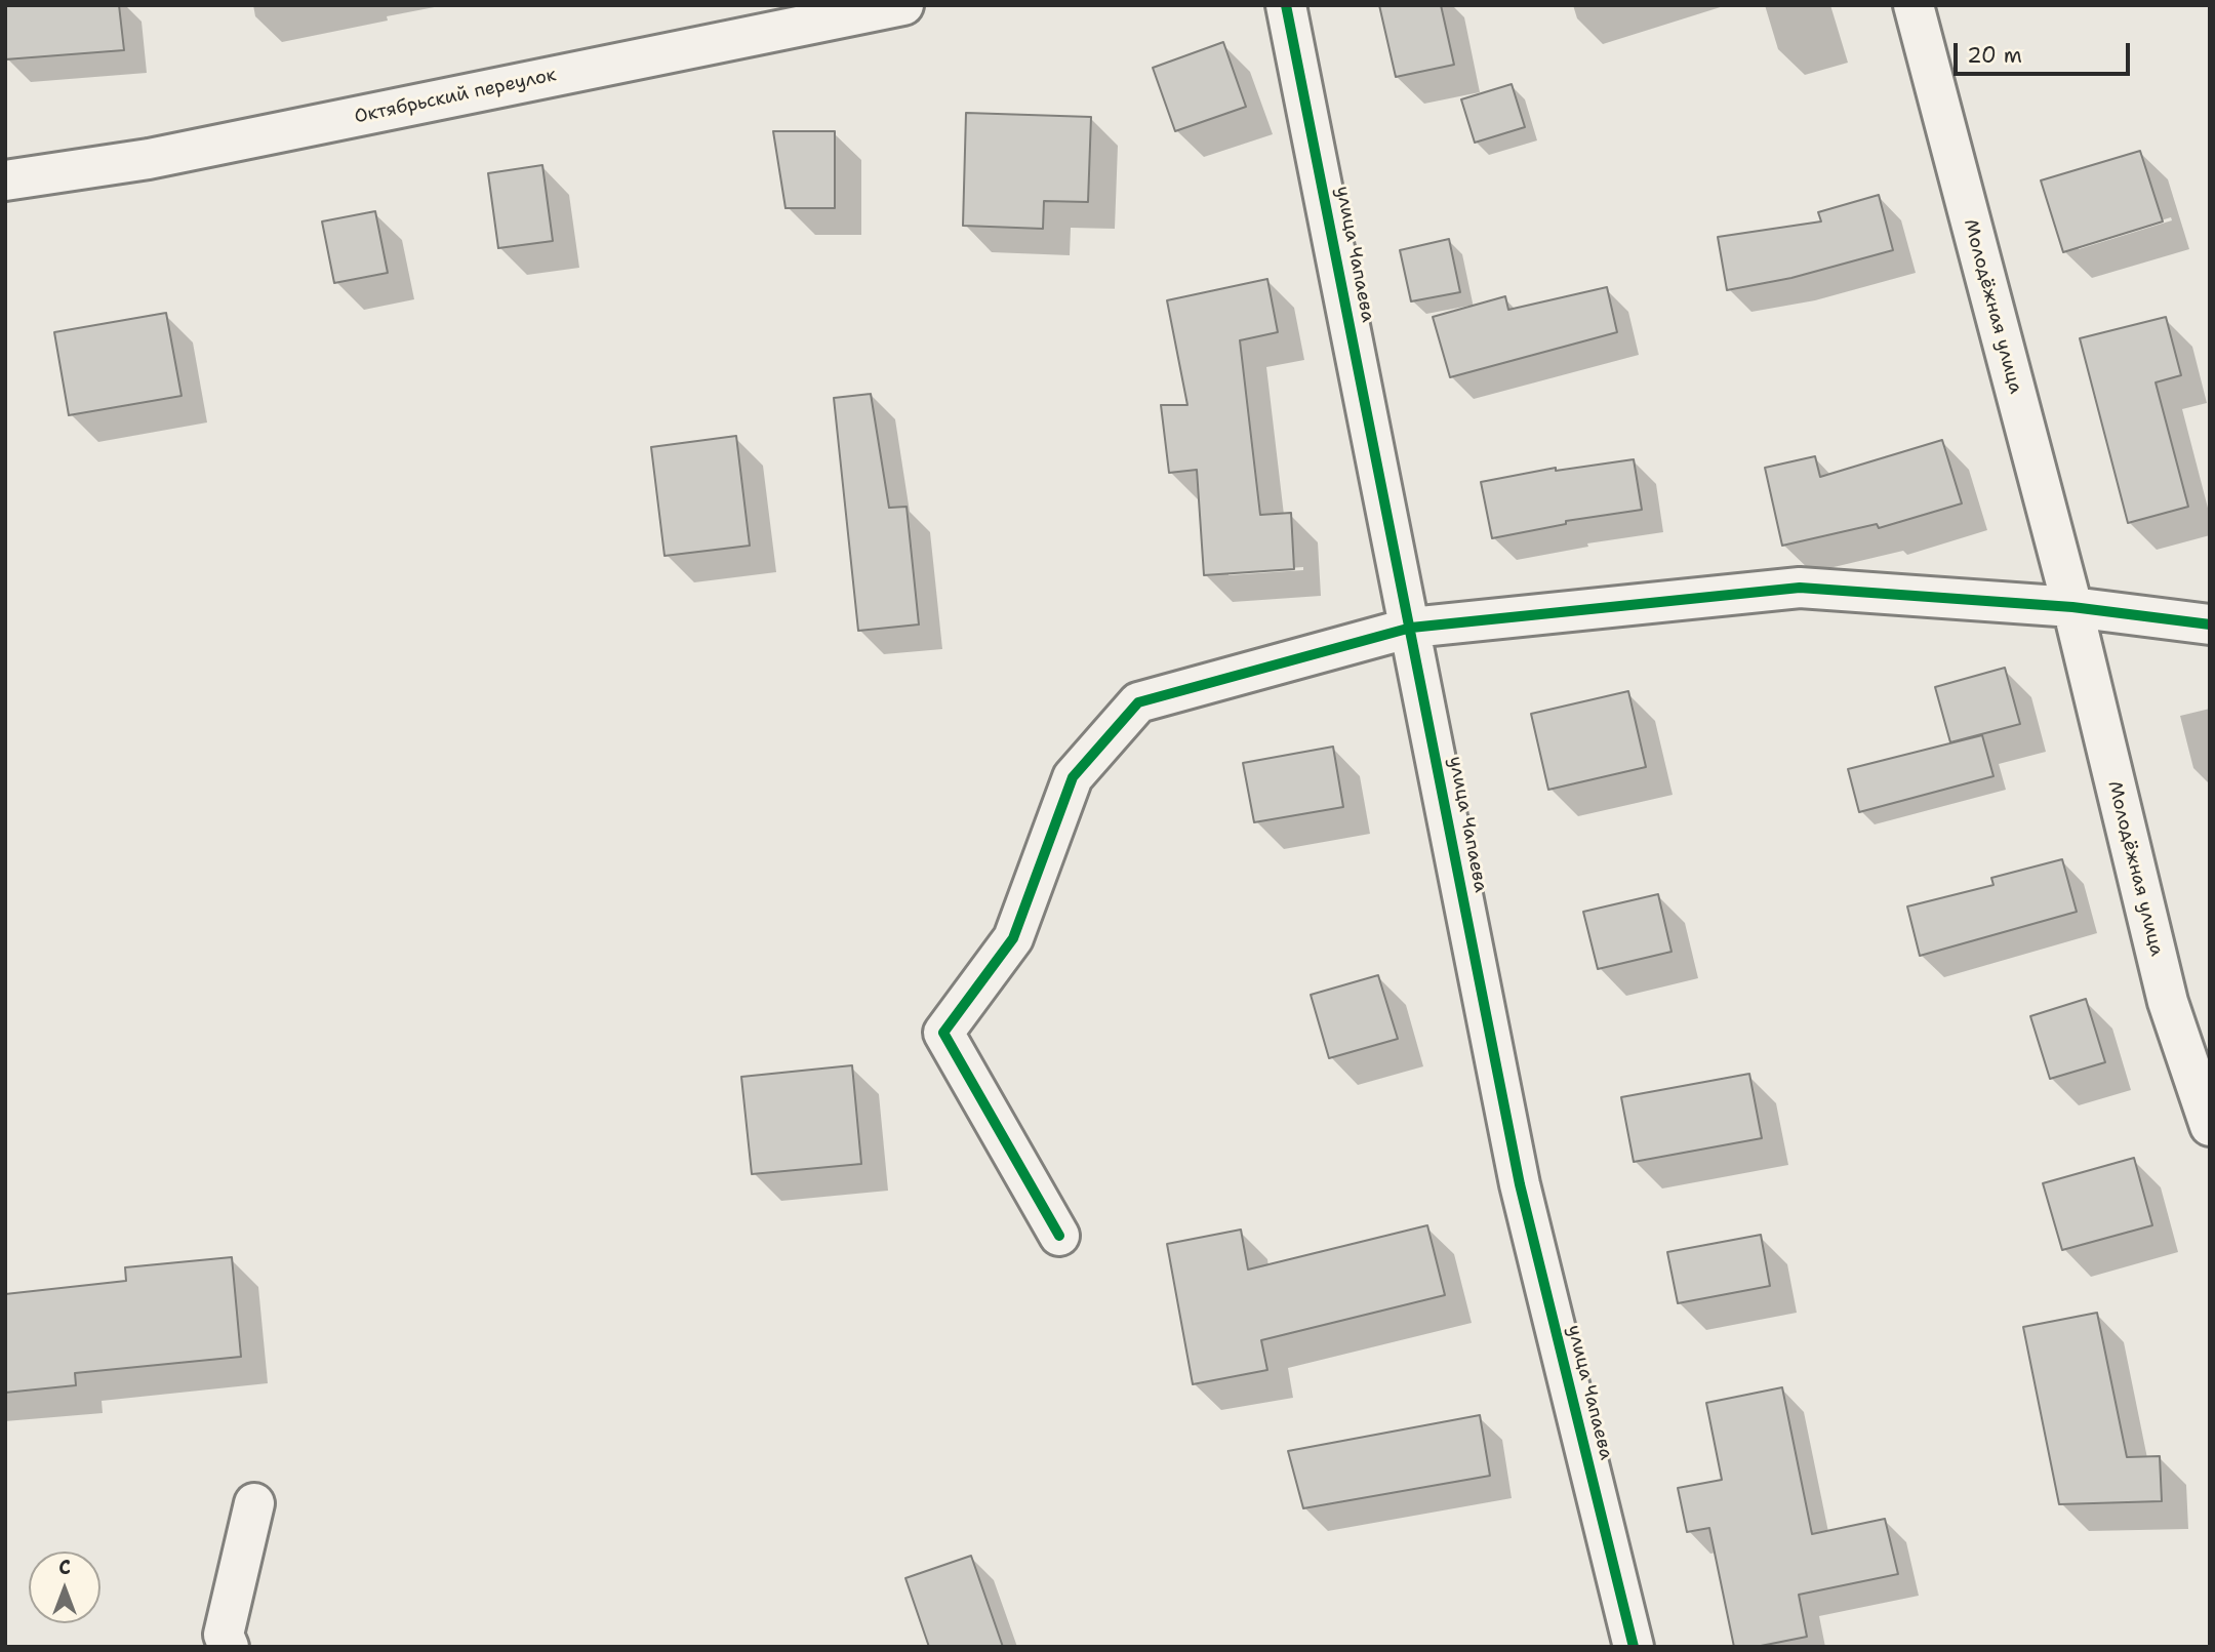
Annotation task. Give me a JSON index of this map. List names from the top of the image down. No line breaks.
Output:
{"streets":{"street":["Октябрьский переулок","улица Чапаева","Молодёжная улица"]},"scale_bar":"20 m","north":"top"}
